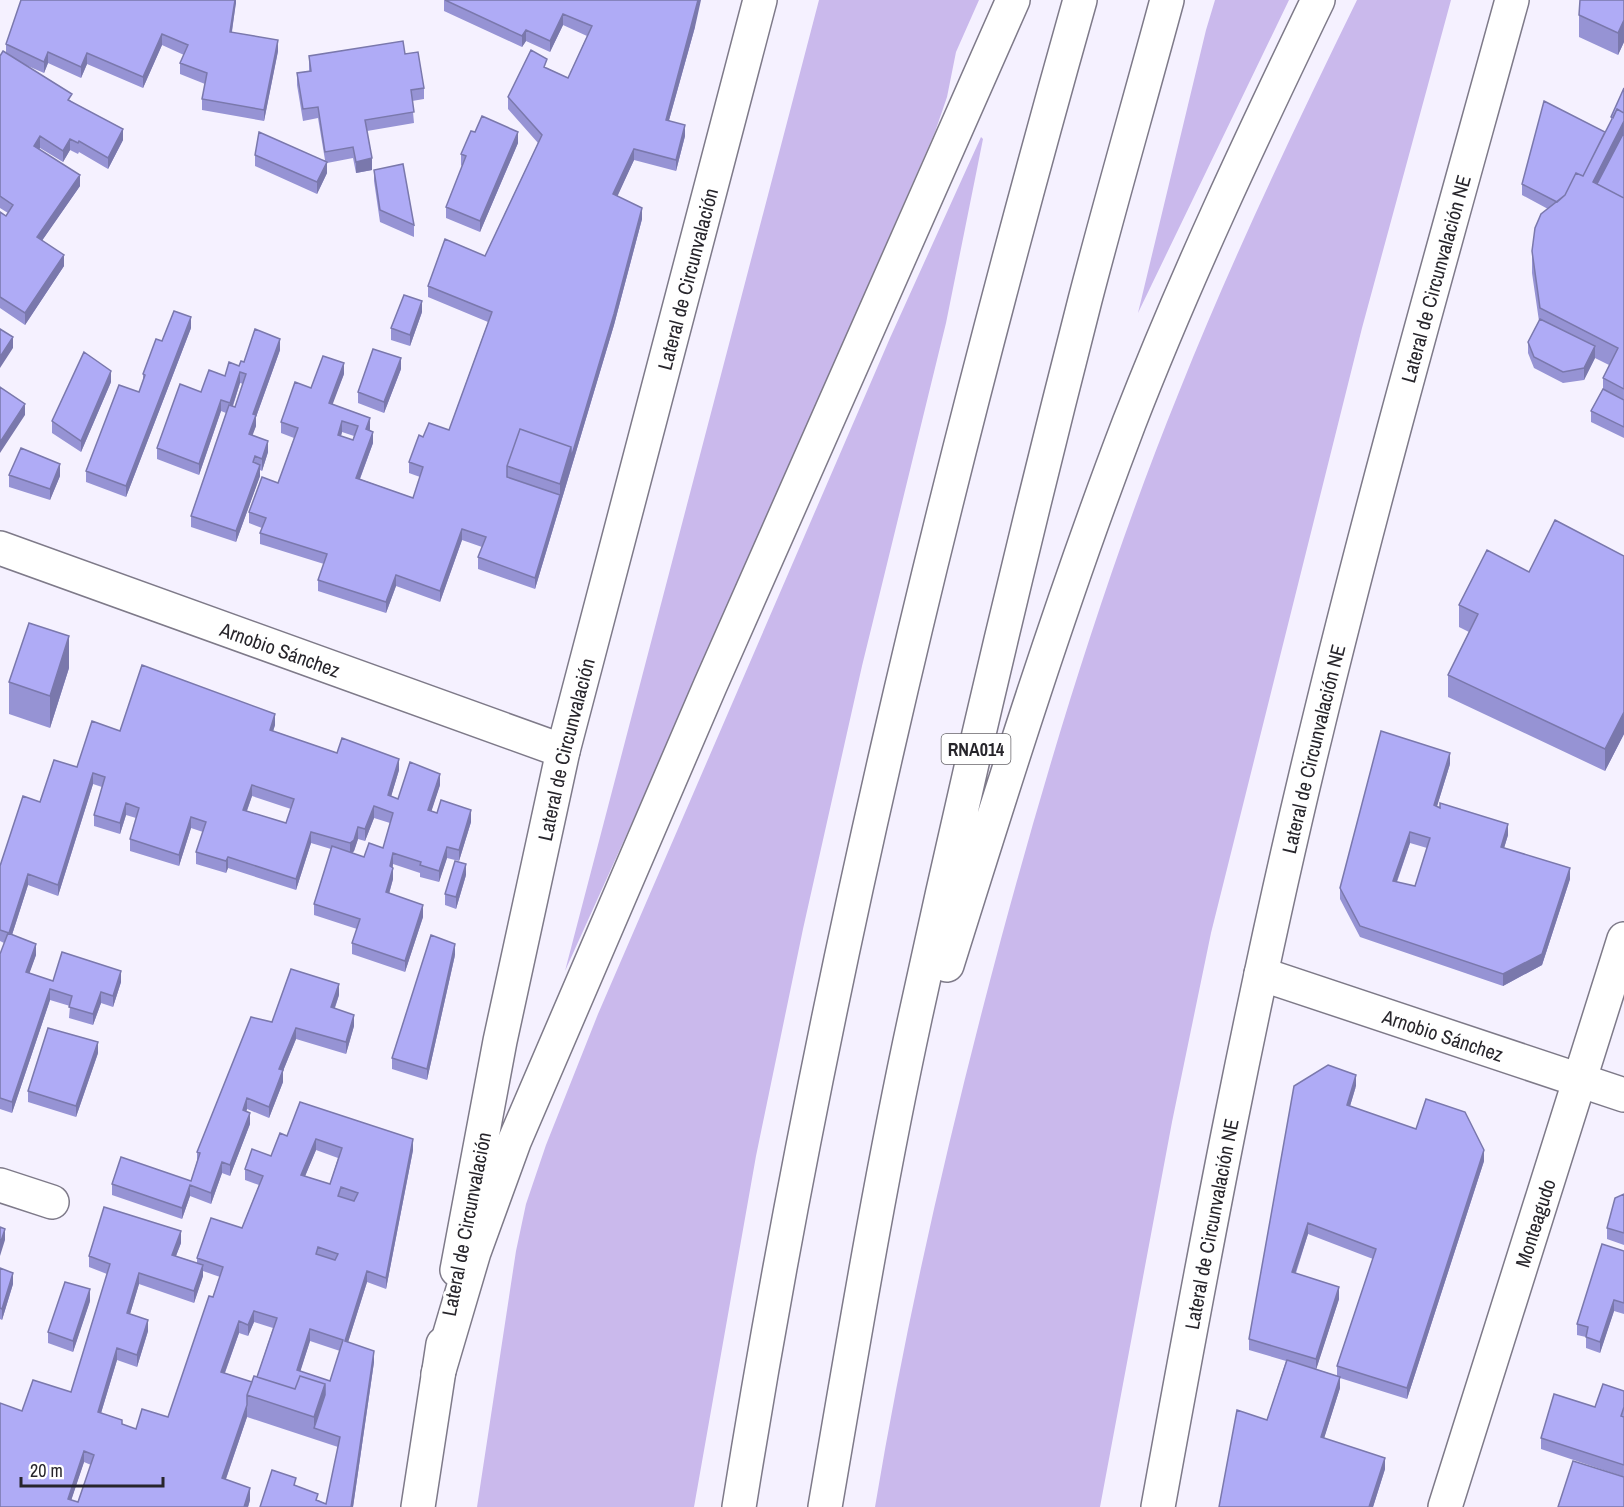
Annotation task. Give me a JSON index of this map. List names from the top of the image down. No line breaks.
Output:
{"streets":{"main road":["Lateral de Circunvalación","Lateral de Circunvalación NE","Arnobio Sánchez","RNA014","Monteagudo"]},"crossings":[["Lateral de Circunvalación","Arnobio Sánchez"],["Lateral de Circunvalación NE","Arnobio Sánchez"],["Arnobio Sánchez","Monteagudo"]],"scale_bar":"20 m"}
